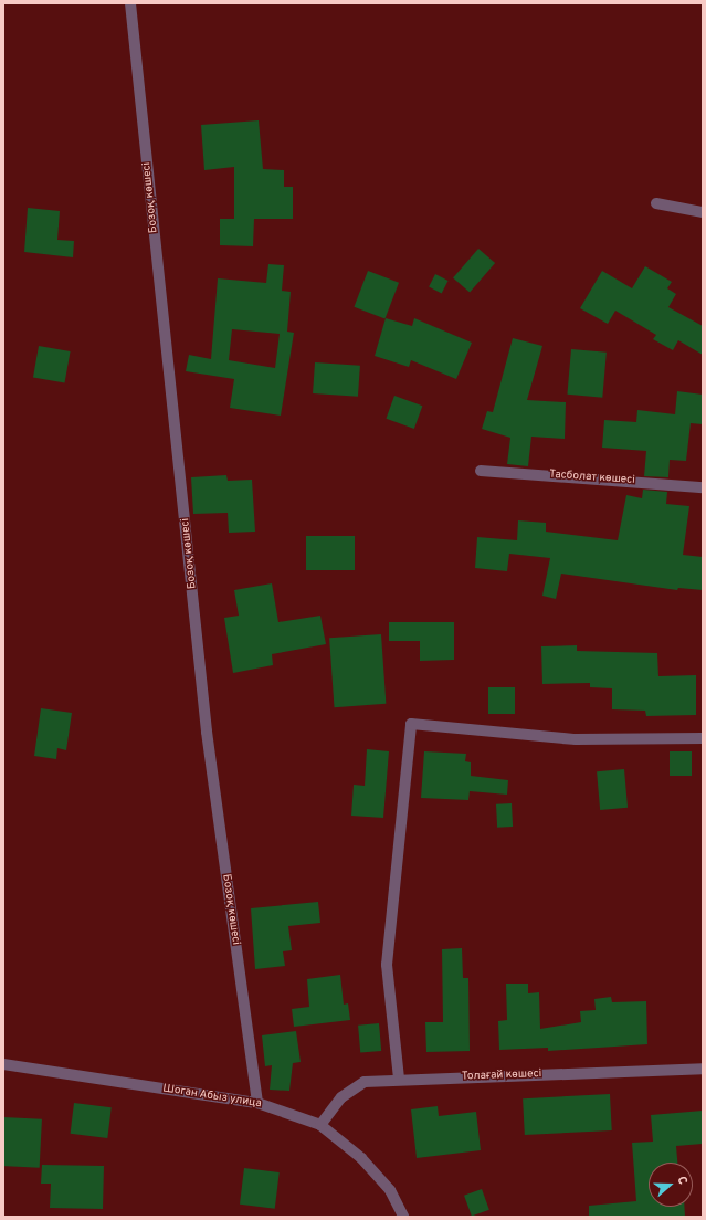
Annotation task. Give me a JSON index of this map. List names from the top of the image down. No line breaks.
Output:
{"streets":{"street":["Бозоқ көшесі","Тасболат көшесі","Толағай көшесі","Шоган Абыз улица"]},"crossings":[["Бозоқ көшесі","Шоган Абыз улица"],["Толағай көшесі","Шоган Абыз улица"]],"north":"right"}
